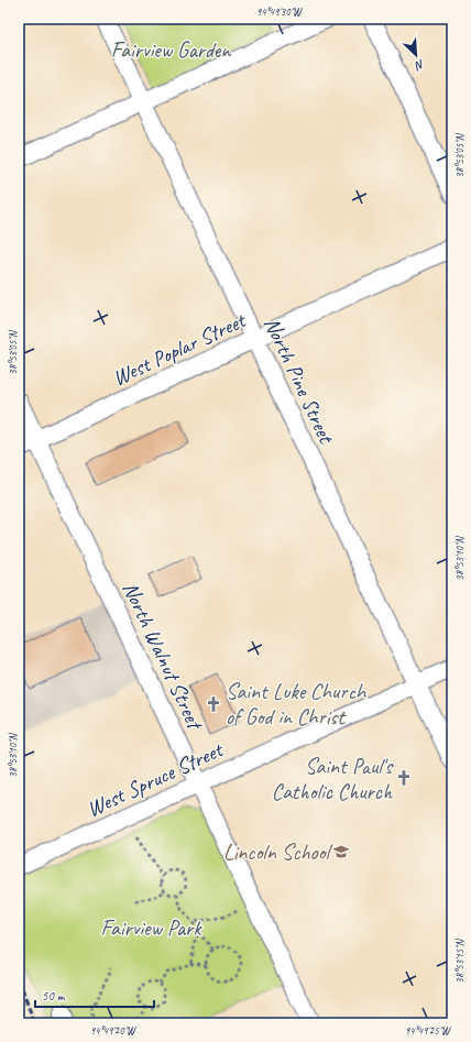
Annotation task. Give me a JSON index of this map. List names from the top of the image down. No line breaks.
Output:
{"streets":{"street":["West Poplar Street","North Pine Street","North Walnut Street","West Spruce Street"]},"crossings":[["West Poplar Street","North Pine Street"],["West Poplar Street","North Walnut Street"],["North Pine Street","West Spruce Street"],["North Walnut Street","West Spruce Street"]],"parks":["Fairview Garden","Fairview Park"],"places":{"church":["Saint Luke Church of God in Christ","Saint Paul's Catholic Church"],"school or university":["Lincoln School"]},"scale_bar":"50 m","north":"bottom right","coordinates":["94°49'30\"W","38°53'05\"N","38°53'10\"N","38°53'15\"N","94°49'20\"W","94°49'25\"W"]}
